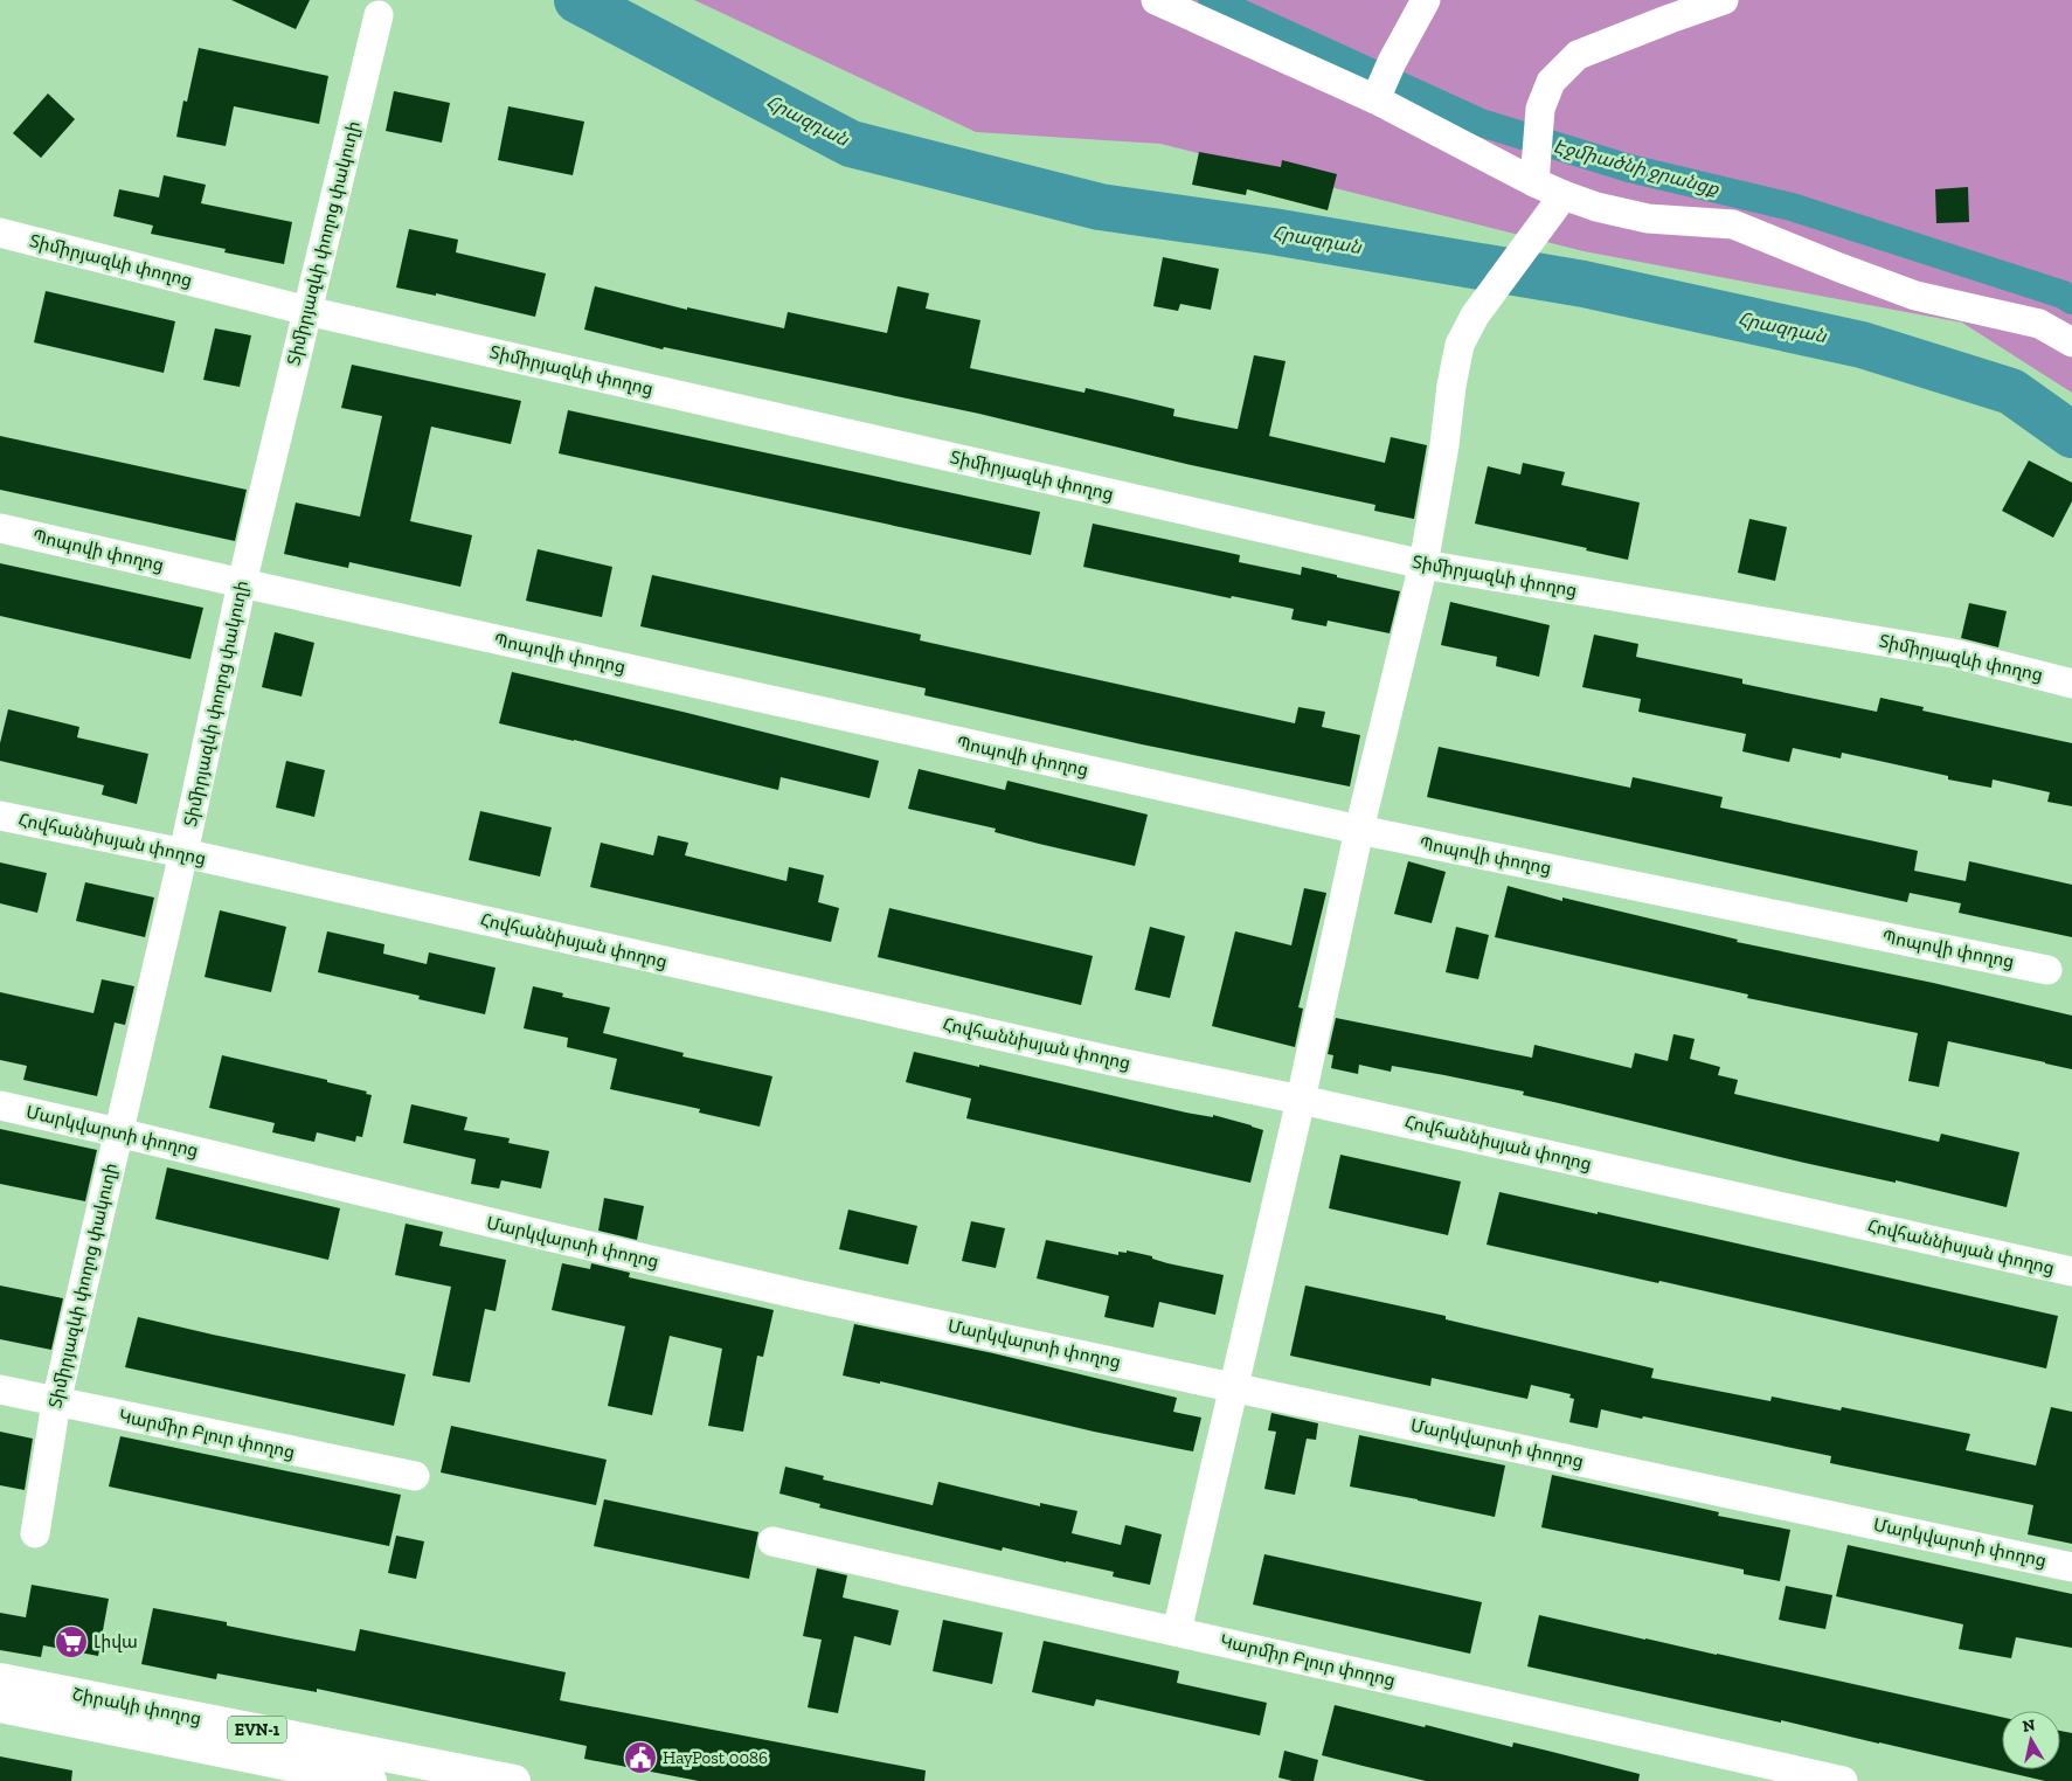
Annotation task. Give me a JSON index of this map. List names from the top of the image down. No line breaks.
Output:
{"streets":{"highway":["Շիրակի փողոց","EVN-1"],"street":["Տիմիրյազևի փողոց փակուղի","Տիմիրյազևի փողոց","Պոպովի փողոց","Հովհաննիսյան փողոց","Մարկվարտի փողոց","Կարմիր Բլուր փողոց"]},"crossings":[["Տիմիրյազևի փողոց փակուղի","Տիմիրյազևի փողոց"],["Տիմիրյազևի փողոց փակուղի","Պոպովի փողոց"],["Տիմիրյազևի փողոց փակուղի","Հովհաննիսյան փողոց"],["Տիմիրյազևի փողոց փակուղի","Մարկվարտի փողոց"],["Տիմիրյազևի փողոց փակուղի","Կարմիր Բլուր փողոց"]],"water":["Հրազդան","Էջմիածնի ջրանցք"],"places":{"supermarket":["Լիվա"],"public building":["HayPost 0086"]},"north":"top"}
